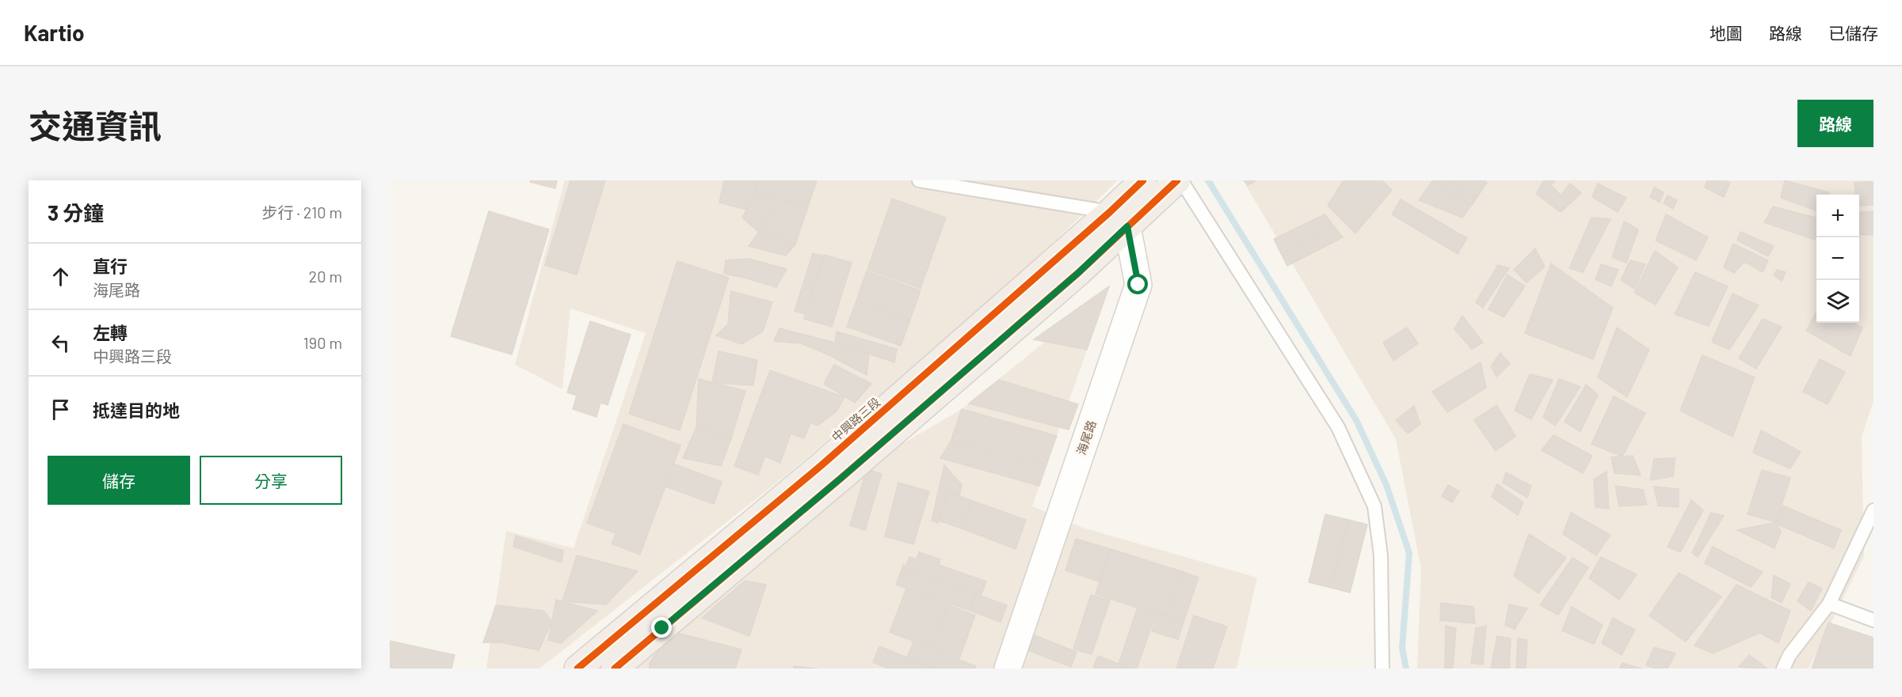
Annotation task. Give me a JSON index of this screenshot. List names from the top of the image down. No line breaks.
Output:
{"streets":{"main road":["中興路三段"],"street":["海尾路"]},"crossings":[["中興路三段","海尾路"]],"page":{"header":"Kartio","nav":["地圖","路線","已儲存"],"title":"交通資訊","buttons":["路線",["儲存","分享"]],"heading":["3 分鐘","步行 · 210 m"],"map_buttons":["+","−"],"list":[["直行","海尾路","20 m"],["左轉","中興路三段","190 m"],"抵達目的地"]}}
